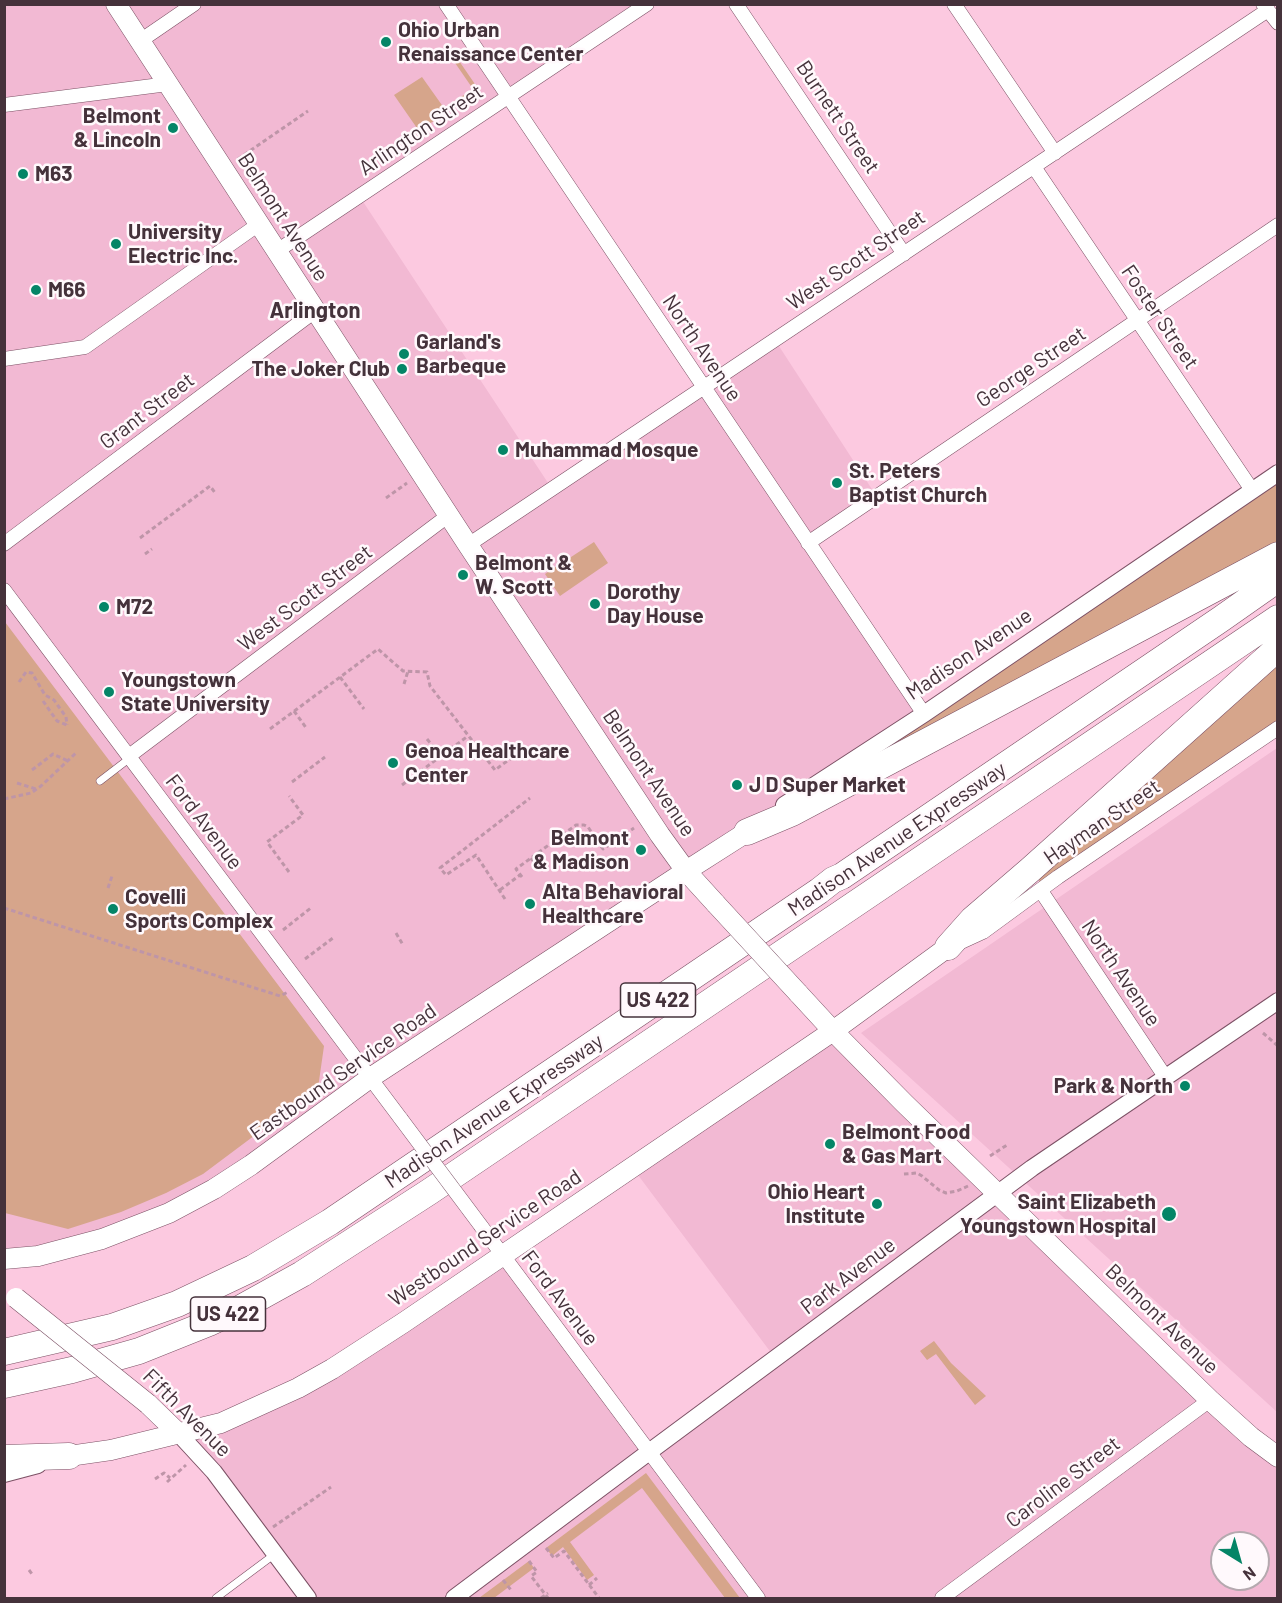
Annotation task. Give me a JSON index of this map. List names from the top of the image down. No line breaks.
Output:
{"streets":{"highway":["Madison Avenue Expressway","US 422"],"main road":["Belmont Avenue","Madison Avenue","Eastbound Service Road","Westbound Service Road","Fifth Avenue"],"street":["Burnett Street","Arlington Street","West Scott Street","Foster Street","North Avenue","George Street","Grant Street","Ford Avenue","Hayman Street","Park Avenue","Caroline Street"]},"crossings":[["Burnett Street","West Scott Street"],["Arlington Street","Belmont Avenue"],["Arlington Street","North Avenue"],["Belmont Avenue","West Scott Street"],["Belmont Avenue","Grant Street"],["Belmont Avenue","Madison Avenue"],["Belmont Avenue","Eastbound Service Road"],["Belmont Avenue","Westbound Service Road"],["Belmont Avenue","Park Avenue"],["Belmont Avenue","Caroline Street"],["West Scott Street","Foster Street"],["West Scott Street","North Avenue"],["West Scott Street","Ford Avenue"],["Foster Street","George Street"],["Foster Street","Madison Avenue"],["North Avenue","George Street"],["North Avenue","Madison Avenue"],["North Avenue","Hayman Street"],["North Avenue","Park Avenue"],["Madison Avenue","Eastbound Service Road"],["Ford Avenue","Eastbound Service Road"],["Ford Avenue","Westbound Service Road"],["Ford Avenue","Park Avenue"],["Westbound Service Road","Fifth Avenue"]],"districts":["Arlington"],"places":["Ohio Urban Renaissance Center","Belmont & Lincoln","M63","University Electric Inc.","M66","Garland's Barbeque","The Joker Club","Muhammad Mosque","St. Peters Baptist Church","Belmont & W. Scott","Dorothy Day House","M72","Youngstown State University","Genoa Healthcare Center","J D Super Market","Belmont & Madison","Alta Behavioral Healthcare","Covelli Sports Complex","Park & North","Belmont Food & Gas Mart","Ohio Heart Institute","Saint Elizabeth Youngstown Hospital"],"north":"bottom right"}
